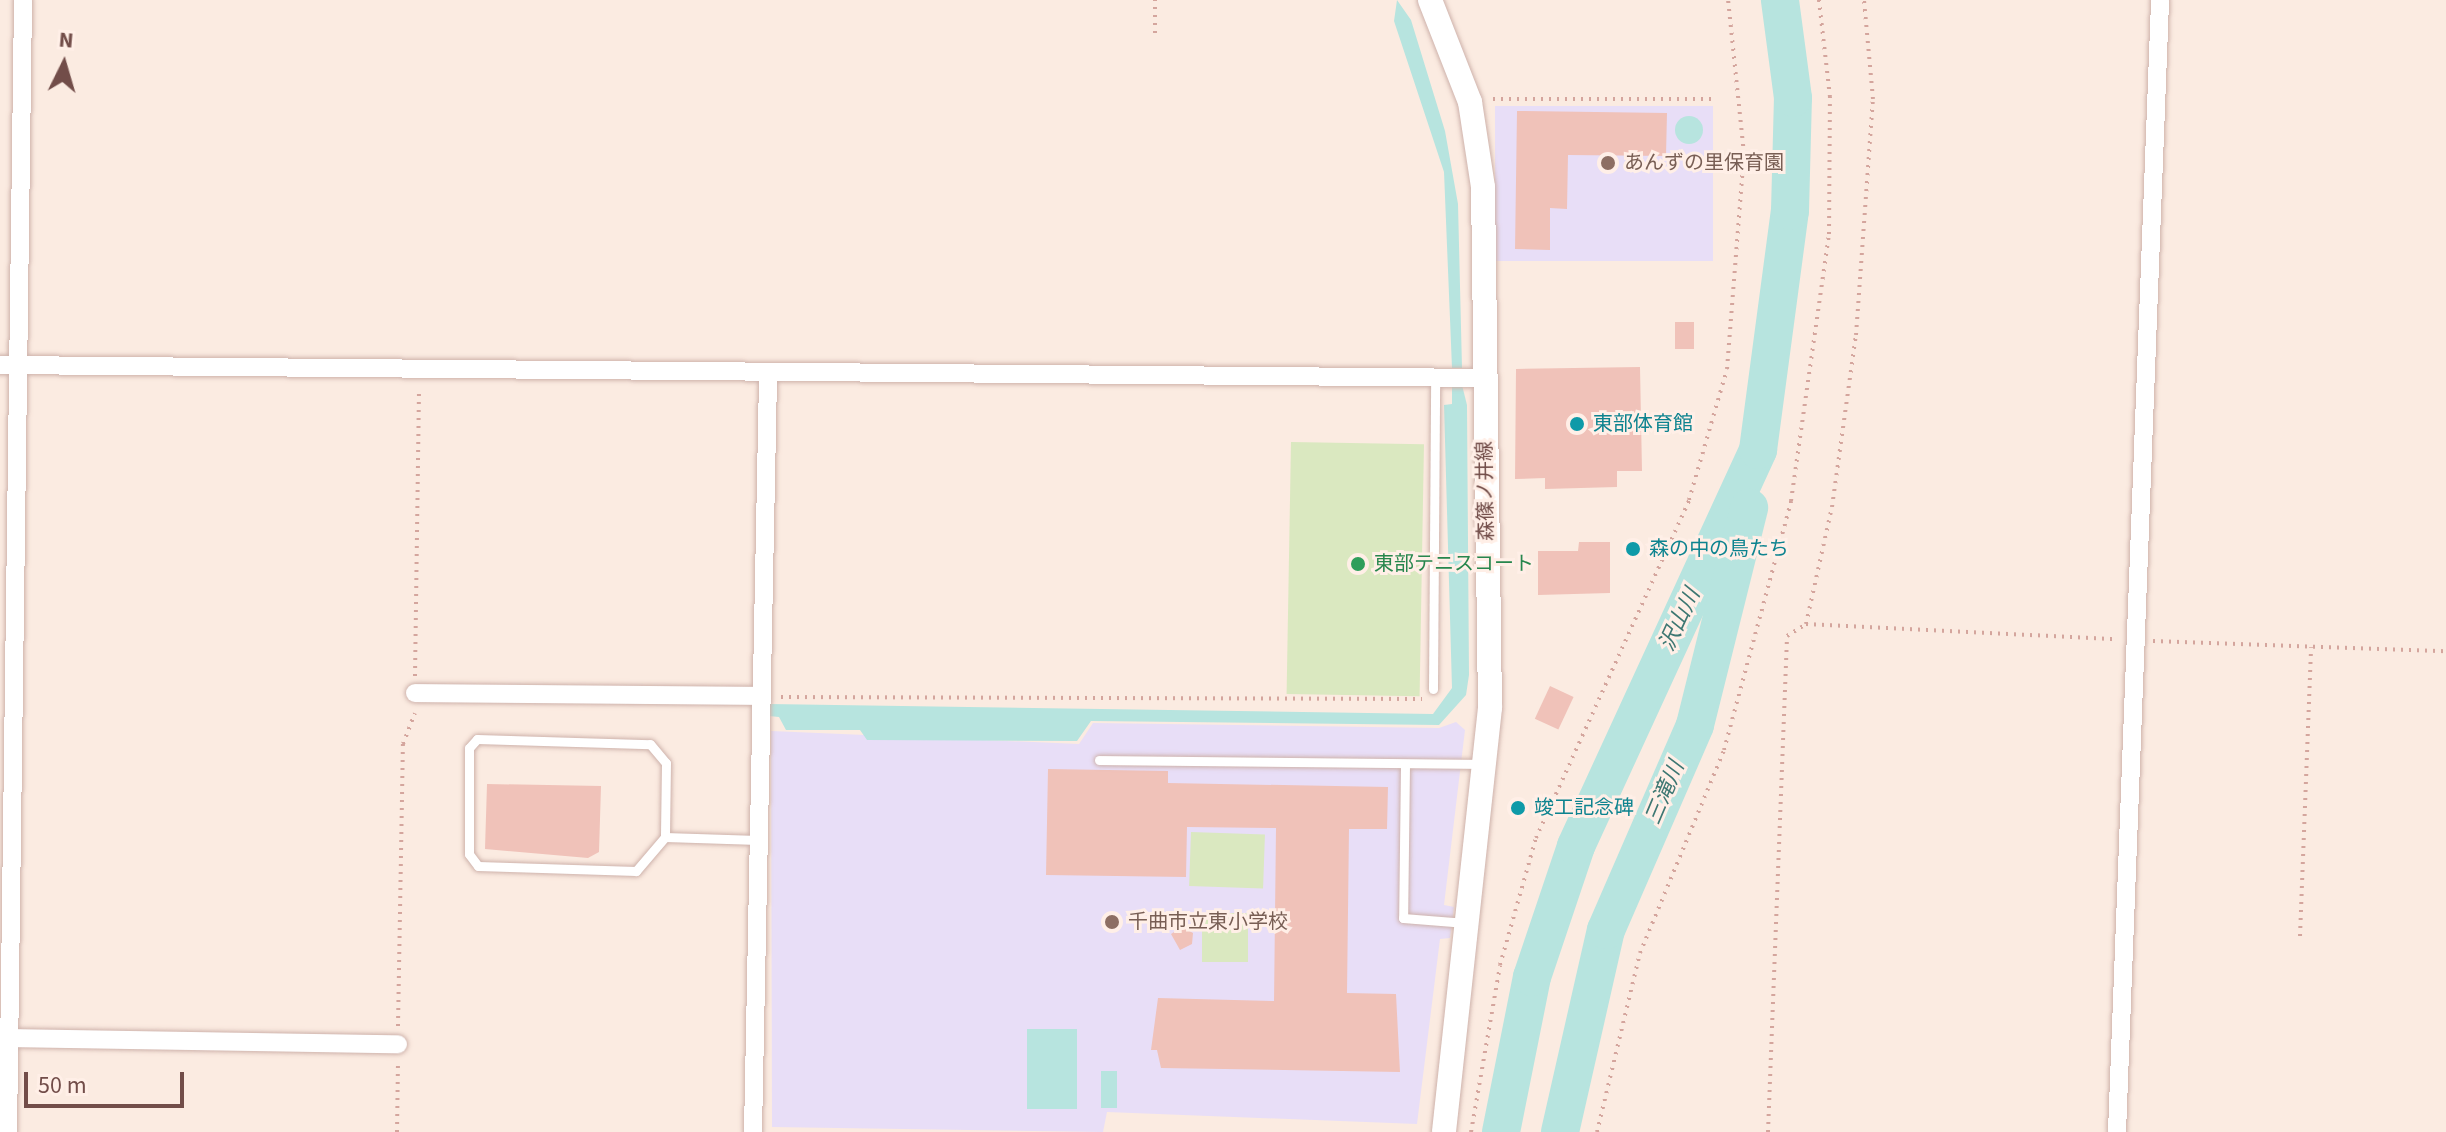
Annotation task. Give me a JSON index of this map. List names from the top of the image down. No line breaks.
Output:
{"streets":{"main road":["森篠ノ井線"]},"water":["沢山川","三滝川"],"places":["あんずの里保育園","東部体育館","森の中の鳥たち","東部テニスコート","竣工記念碑","千曲市立東小学校"],"scale_bar":"50 m","north":"top"}
